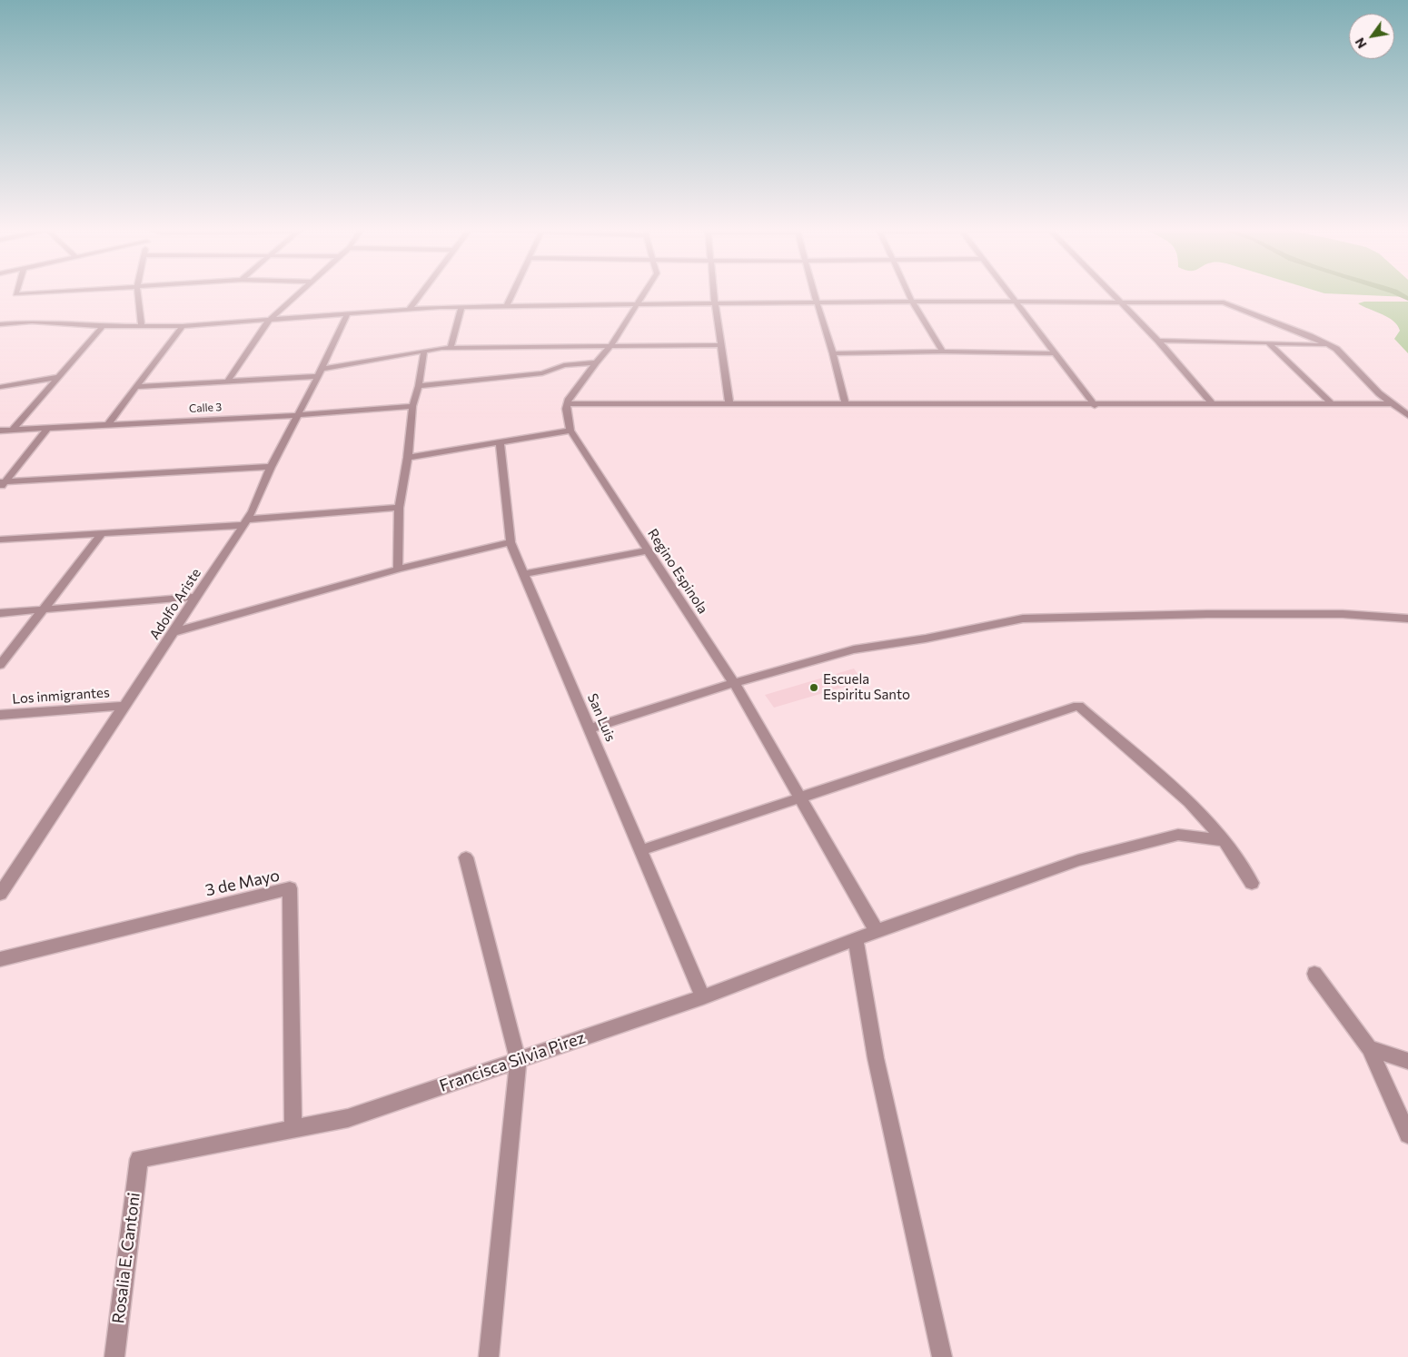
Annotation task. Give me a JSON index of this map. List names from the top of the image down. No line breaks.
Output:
{"streets":{"street":["Calle 3","Regino Espinola","Adolfo Ariste","Los inmigrantes","San Luis","3 de Mayo","Francisca Silvia Pirez","Rosalia E. Cantoni"]},"crossings":[["Calle 3","Adolfo Ariste"],["Regino Espinola","Francisca Silvia Pirez"],["Adolfo Ariste","Los inmigrantes"],["San Luis","Francisca Silvia Pirez"],["3 de Mayo","Francisca Silvia Pirez"],["Francisca Silvia Pirez","Rosalia E. Cantoni"]],"places":["Escuela Espiritu Santo"],"north":"bottom left"}
